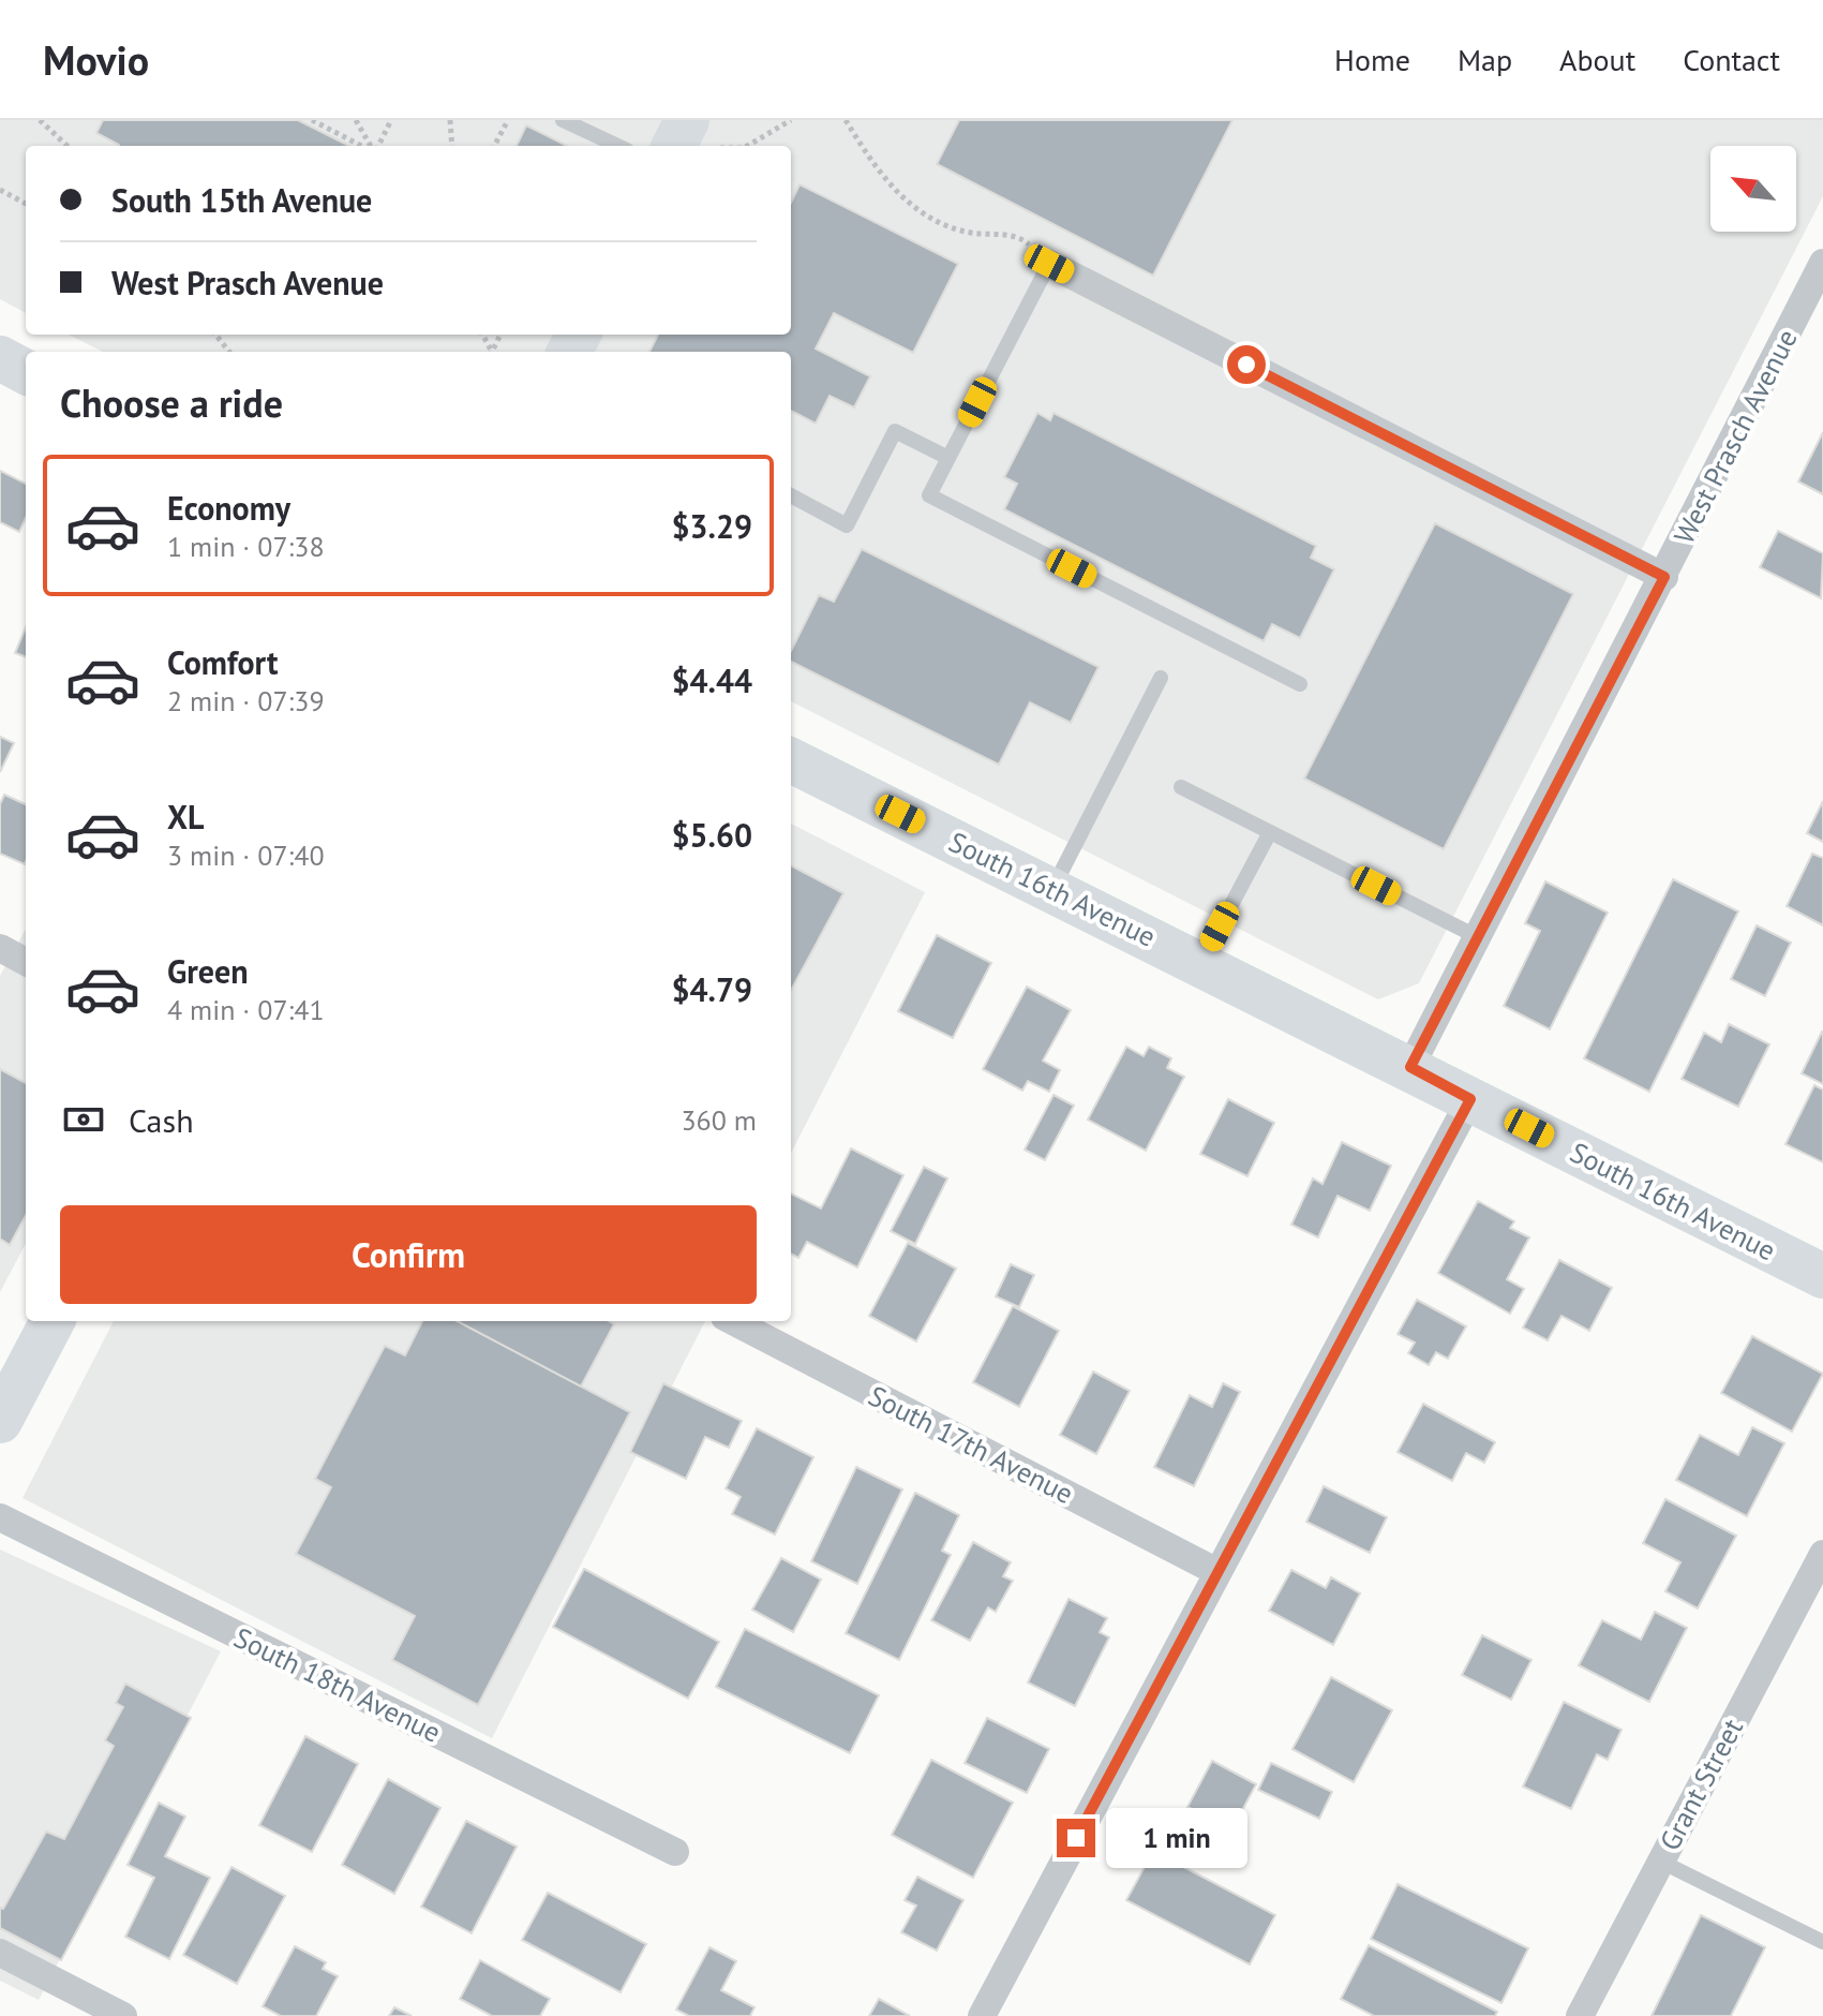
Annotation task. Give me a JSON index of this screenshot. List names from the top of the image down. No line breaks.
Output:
{"streets":{"main road":["South 16th Avenue"],"street":["West Prasch Avenue","South 17th Avenue","South 18th Avenue","Grant Street"]},"crossings":[["West Prasch Avenue","South 16th Avenue"]],"north":"top left","page":{"header":"Movio","nav":["Home","Map","About","Contact"],"banner":["South 15th Avenue","West Prasch Avenue"],"heading":"Choose a ride","list":[{"name":"Economy","note":"1 min · 07:38","value":"$3.29"},{"name":"Comfort","note":"2 min · 07:39","value":"$4.44"},{"name":"XL","note":"3 min · 07:40","value":"$5.60"},{"name":"Green","note":"4 min · 07:41","value":"$4.79"}],"pay":["Cash","360 m"],"buttons":"Confirm","bubble":"1 min"}}
